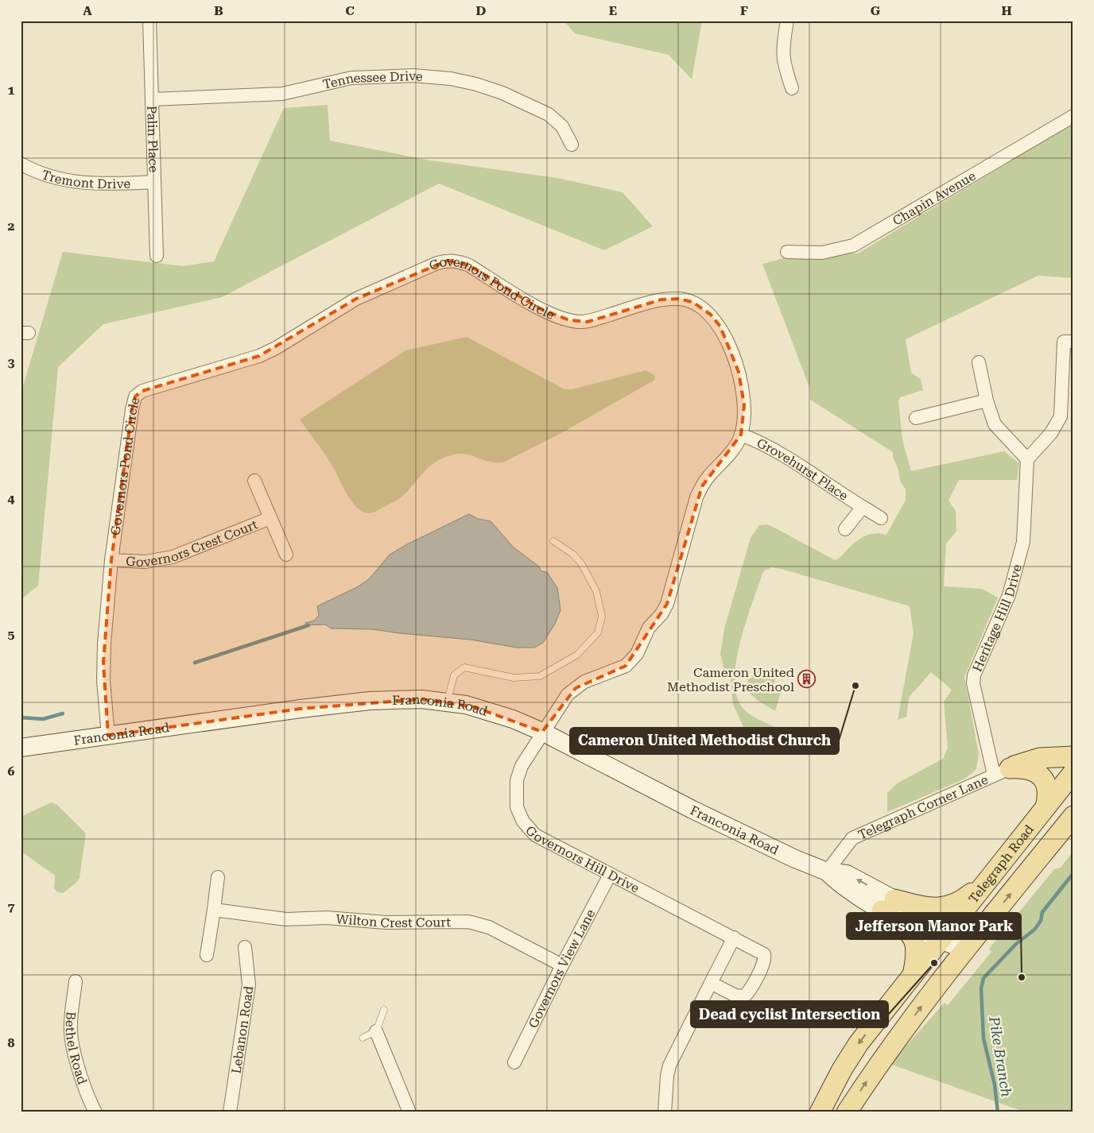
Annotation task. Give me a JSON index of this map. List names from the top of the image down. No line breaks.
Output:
{"streets":{"main road":["Franconia Road","Telegraph Road"],"street":["Tennessee Drive","Palin Place","Tremont Drive","Chapin Avenue","Governors Pond Circle","Grovehurst Place","Governors Crest Court","Heritage Hill Drive","Telegraph Corner Lane","Governors Hill Drive","Wilton Crest Court","Governors View Lane","Lebanon Road","Bethel Road"]},"crossings":[["Tennessee Drive","Palin Place"],["Palin Place","Tremont Drive"],["Governors Pond Circle","Grovehurst Place"],["Governors Pond Circle","Governors Crest Court"],["Governors Pond Circle","Franconia Road"],["Governors Pond Circle","Governors Hill Drive"],["Heritage Hill Drive","Telegraph Corner Lane"],["Franconia Road","Telegraph Corner Lane"],["Franconia Road","Governors Hill Drive"],["Franconia Road","Telegraph Road"],["Governors Hill Drive","Governors View Lane"],["Wilton Crest Court","Governors View Lane"]],"water":["Pike Branch"],"places":{"building":["Cameron United Methodist Preschool"],"other":["Cameron United Methodist Church","Dead cyclist Intersection","Jefferson Manor Park"]},"grid":{"columns":["A","B","C","D","E","F","G","H"],"rows":["1","2","3","4","5","6","7","8"]}}
